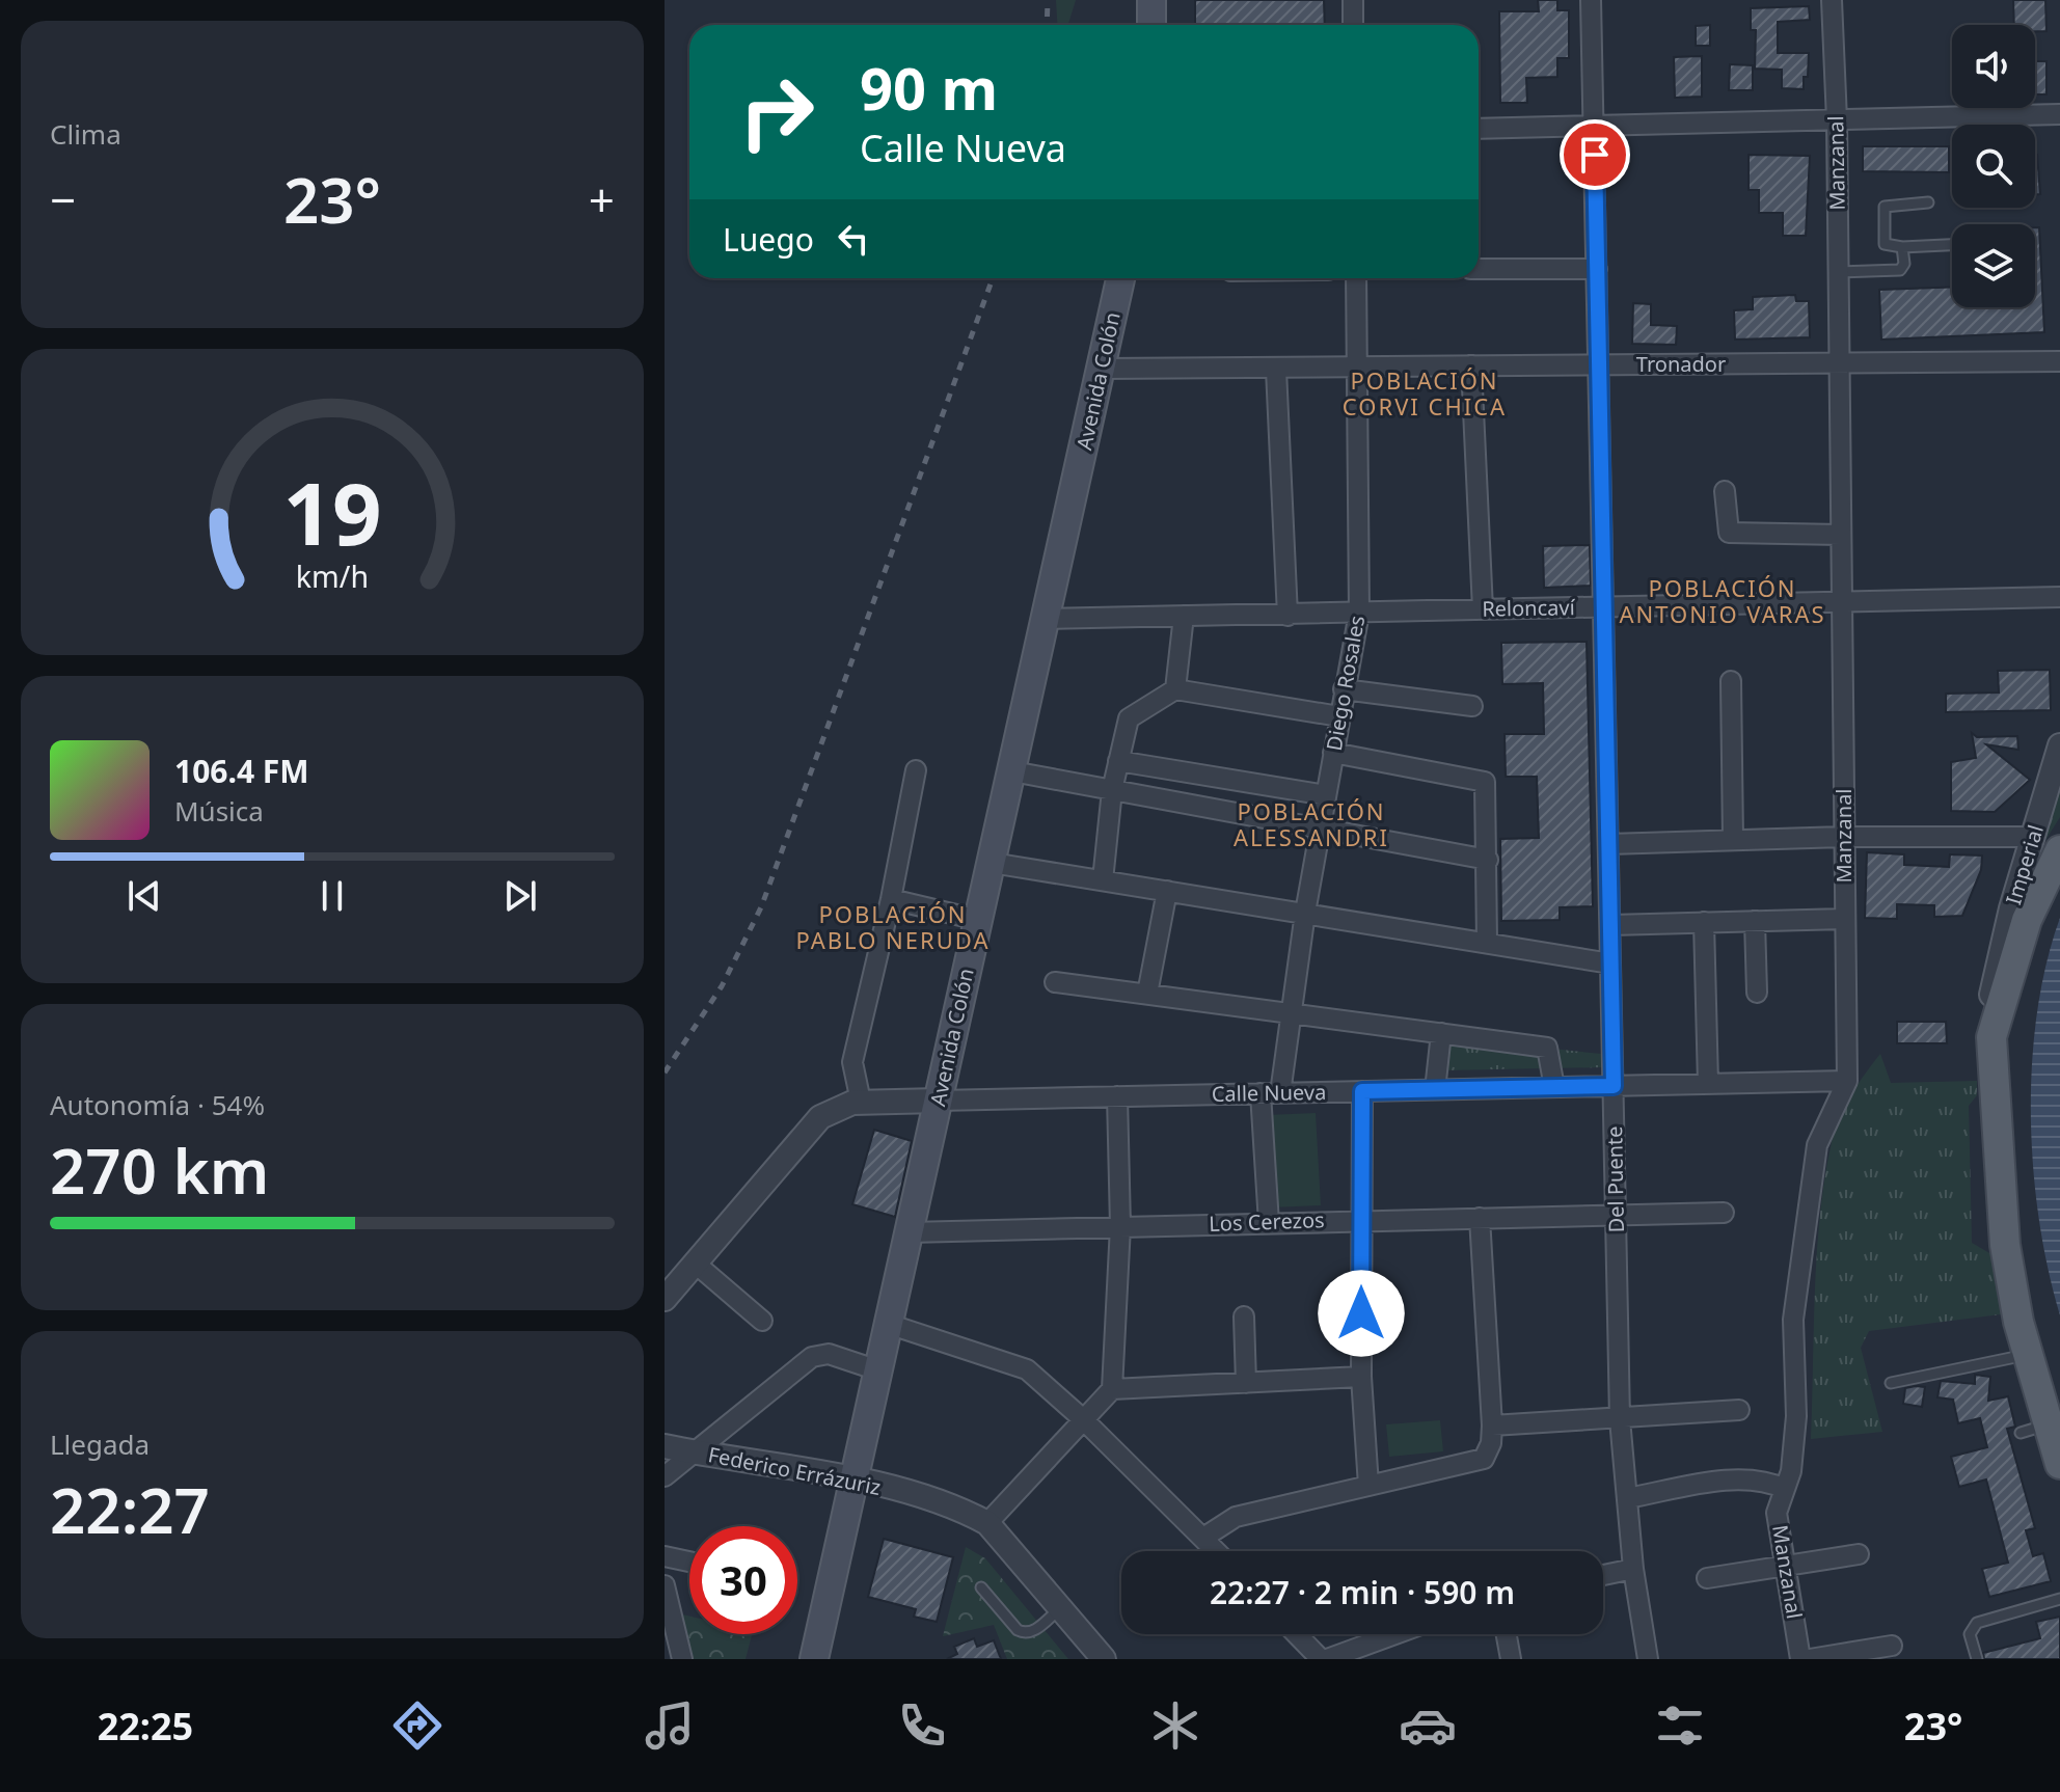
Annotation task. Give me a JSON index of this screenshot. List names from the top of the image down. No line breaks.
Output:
{"streets":{"main road":["Avenida Colón"],"street":["Manzanal","Tronador","Reloncaví","Diego Rosales","Imperial","Calle Nueva","Del Puente","Los Cerezos","Federico Errázuriz"]},"crossings":[["Manzanal","Tronador"],["Manzanal","Reloncaví"],["Manzanal","Calle Nueva"],["Tronador","Avenida Colón"],["Tronador","Diego Rosales"],["Tronador","Del Puente"],["Avenida Colón","Reloncaví"],["Avenida Colón","Calle Nueva"],["Avenida Colón","Los Cerezos"],["Avenida Colón","Federico Errázuriz"],["Reloncaví","Diego Rosales"],["Reloncaví","Del Puente"],["Diego Rosales","Calle Nueva"],["Calle Nueva","Del Puente"],["Del Puente","Los Cerezos"]],"districts":["POBLACIÓN CORVI CHICA","POBLACIÓN ANTONIO VARAS","POBLACIÓN ALESSANDRI","POBLACIÓN PABLO NERUDA"],"page":{"tile":["Clima",["Autonomía · 54%","270 km"],["Llegada","22:27"]],"turn":["90 m","Calle Nueva"],"heat":["−","23°","+"],"then":"Luego","song":["106.4 FM","Música"],"limit":"30","trip":"22:27 · 2 min · 590 m","tabs":["22:25","23°"],"gauge":["19","km/h"]}}
